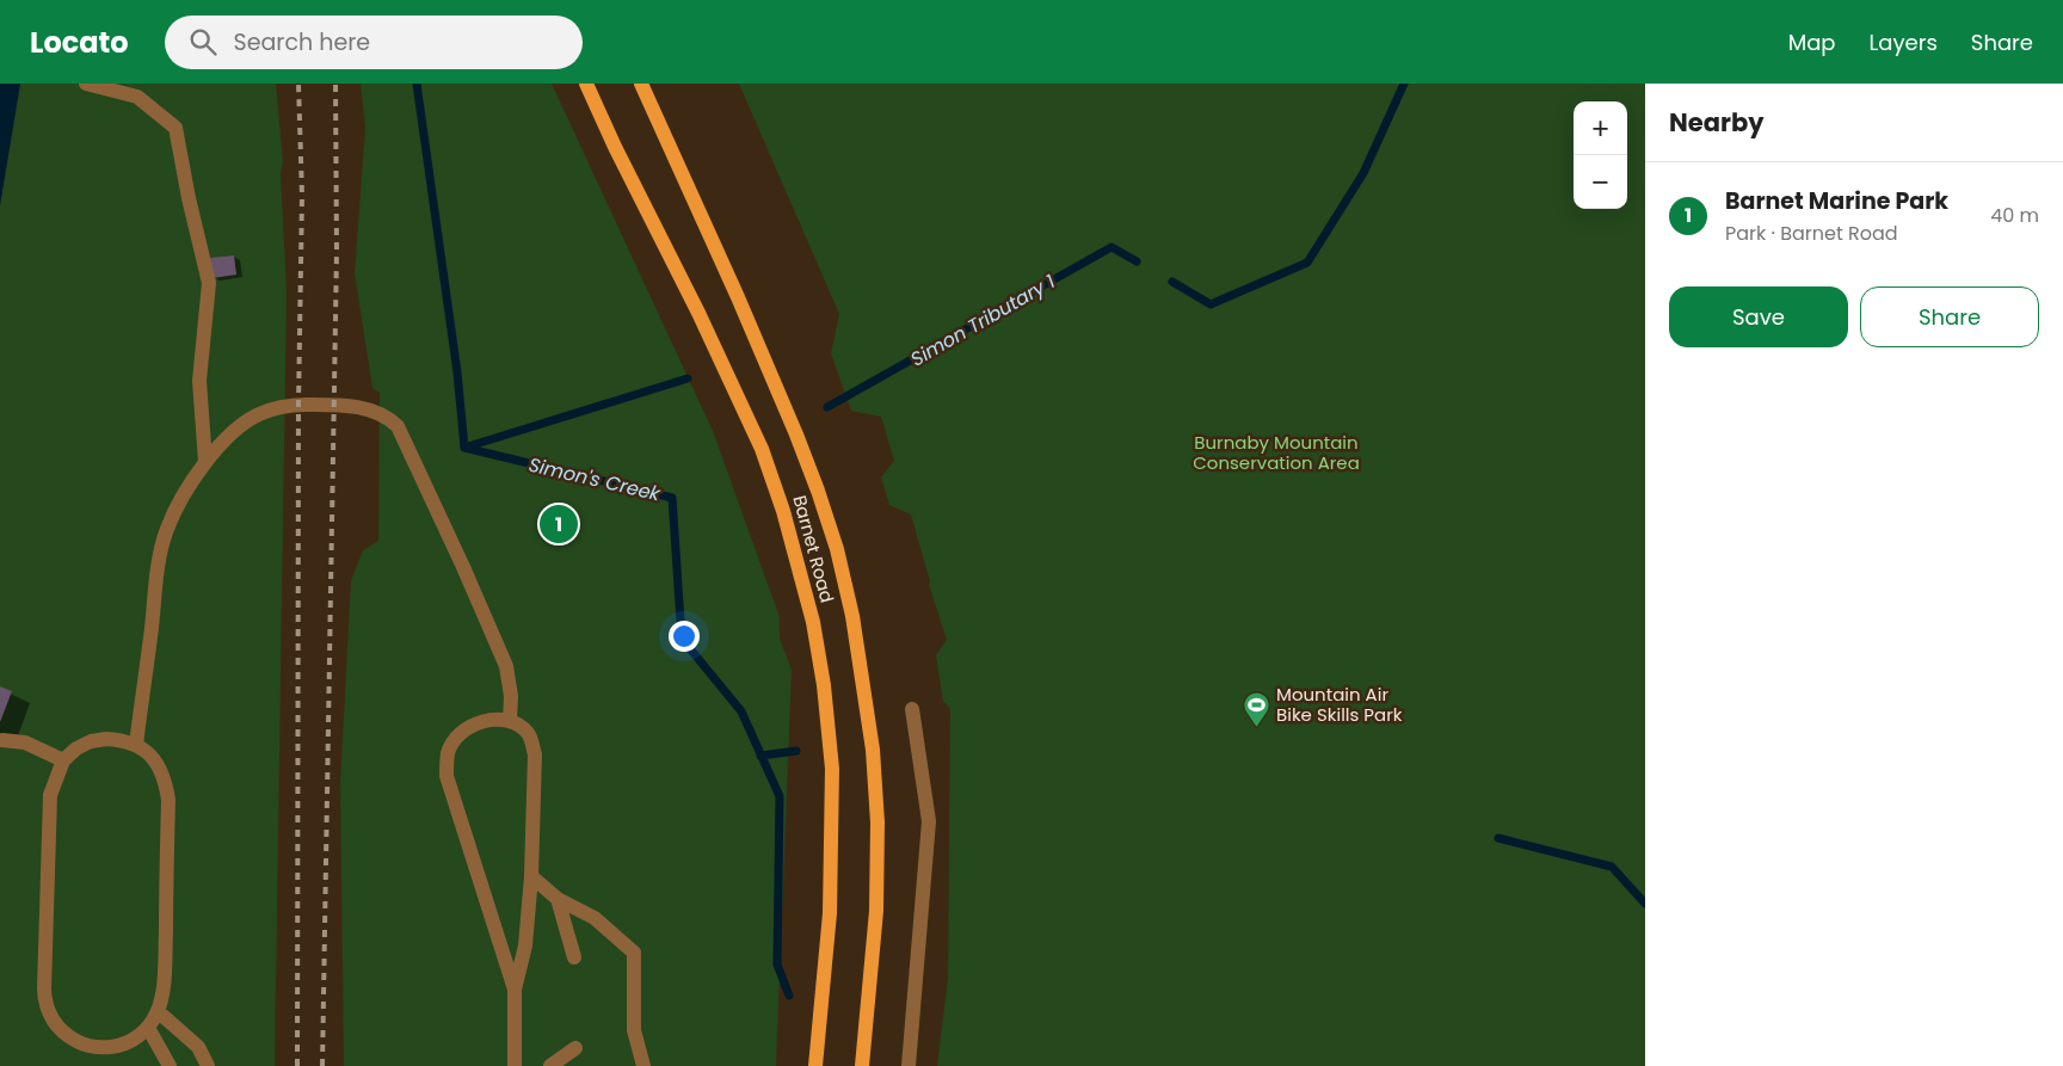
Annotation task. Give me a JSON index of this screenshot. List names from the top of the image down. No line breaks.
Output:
{"streets":{"main road":["Barnet Road"]},"water":["Simon Tributary 1","Simon's Creek"],"parks":["Burnaby Mountain Conservation Area"],"places":{"sports":["Mountain Air Bike Skills Park"]},"page":{"header":"Locato","search":"Search here","nav":["Map","Layers","Share"],"heading":"Nearby","map_buttons":["+","−"],"list":[{"mark":"1","name":"Barnet Marine Park","note":"Park · Barnet Road","value":"40 m"}],"buttons":["Save","Share"],"pins":"1"}}
